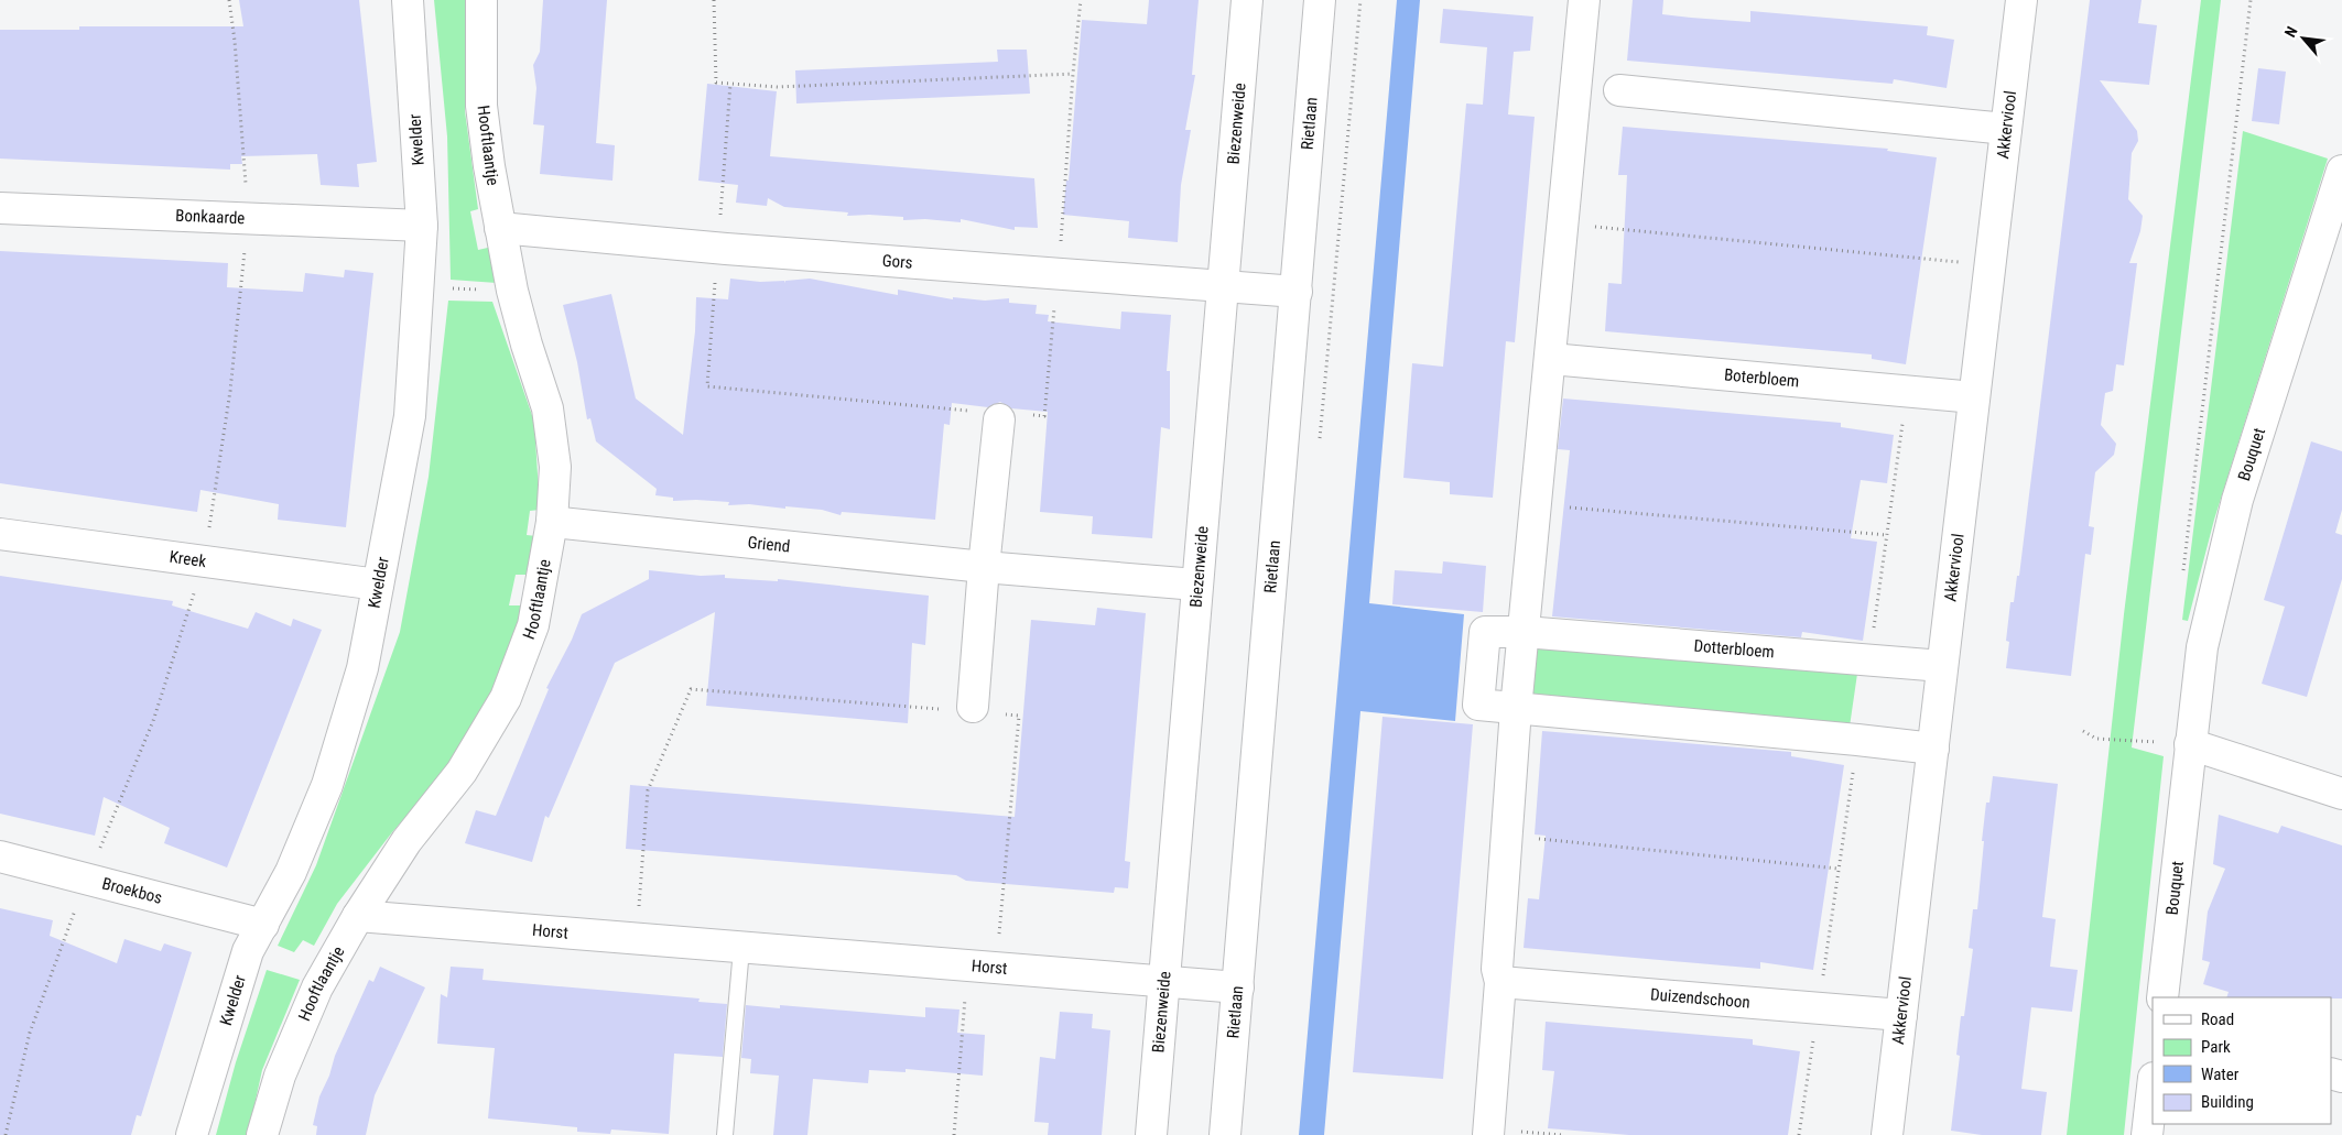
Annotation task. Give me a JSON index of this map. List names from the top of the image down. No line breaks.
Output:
{"streets":{"street":["Biezenweide","Rietlaan","Akkerviool","Kwelder","Hooftlaantje","Bonkaarde","Gors","Boterbloem","Bouquet","Griend","Kreek","Dotterbloem","Broekbos","Horst","Duizendschoon"]},"crossings":[["Biezenweide","Gors"],["Biezenweide","Griend"],["Biezenweide","Horst"],["Rietlaan","Gors"],["Rietlaan","Horst"],["Akkerviool","Boterbloem"],["Akkerviool","Dotterbloem"],["Akkerviool","Duizendschoon"],["Kwelder","Bonkaarde"],["Kwelder","Kreek"],["Kwelder","Broekbos"],["Hooftlaantje","Gors"],["Hooftlaantje","Griend"],["Hooftlaantje","Horst"]],"legend":["Road","Park","Water","Building"],"north":"top left"}
